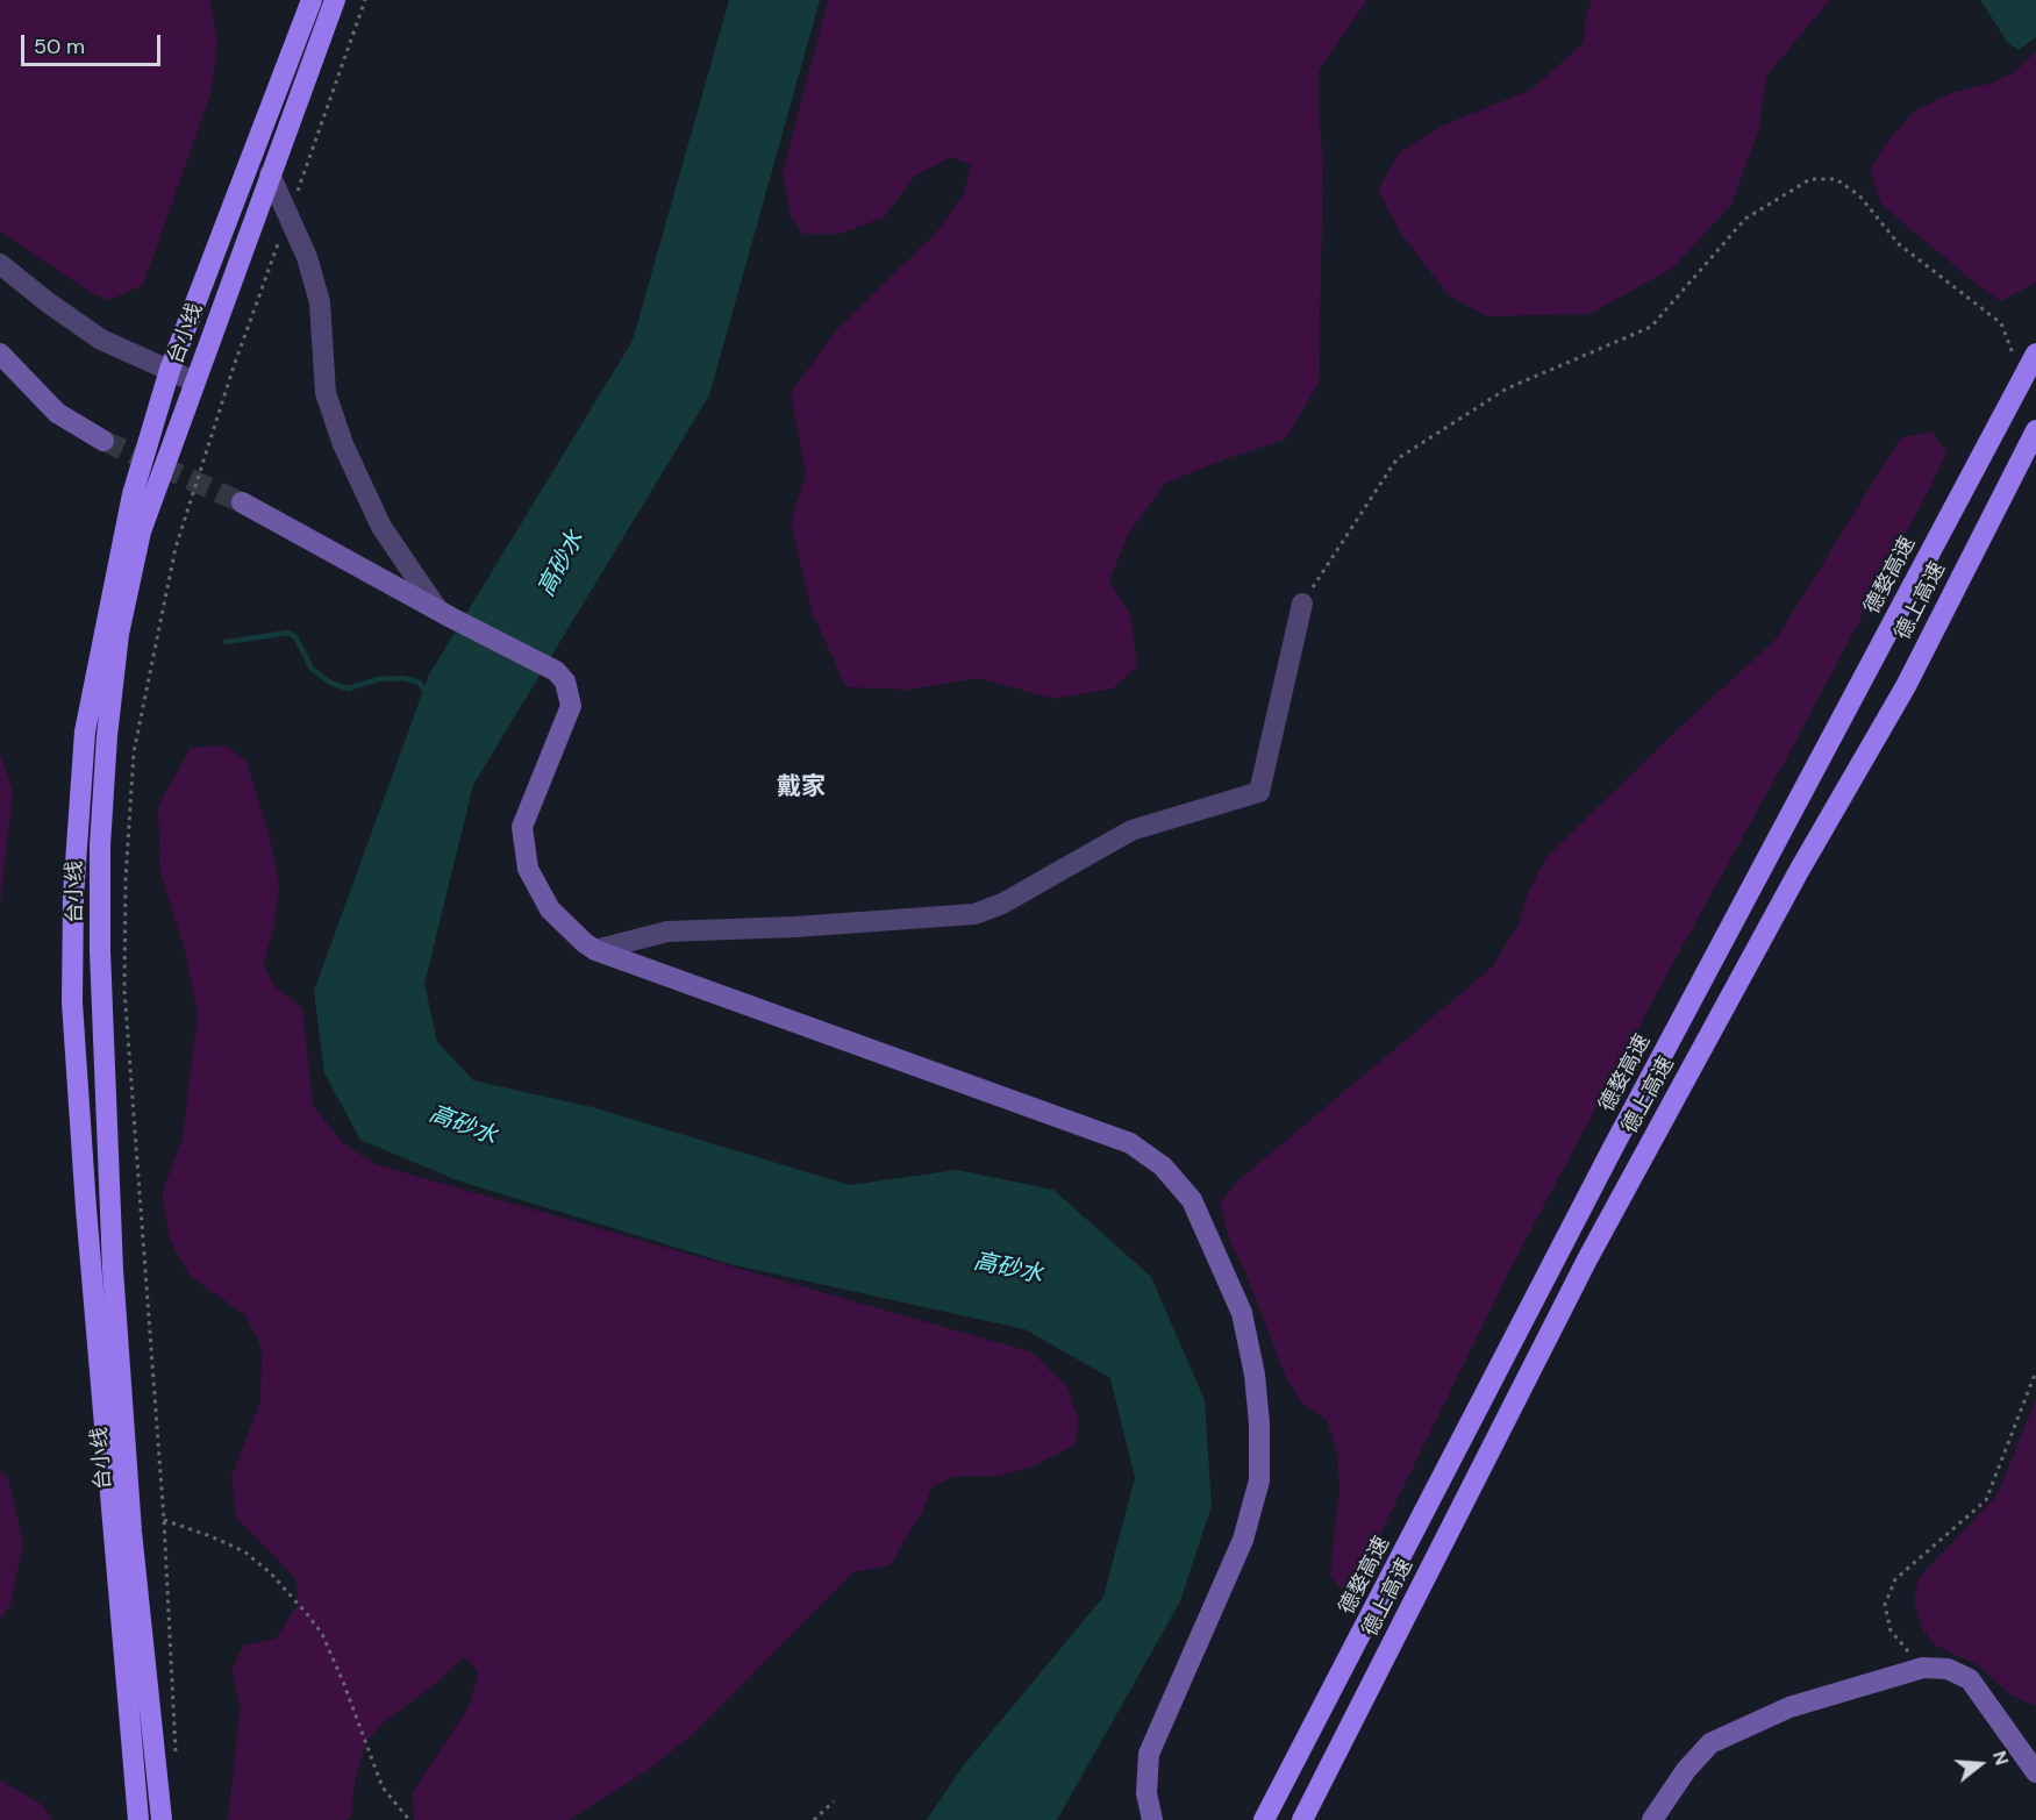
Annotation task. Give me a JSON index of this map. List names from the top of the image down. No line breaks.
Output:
{"streets":{"highway":["台小线","德婺高速","德上高速"]},"districts":["戴家"],"water":["高砂水"],"scale_bar":"50 m","north":"right"}
